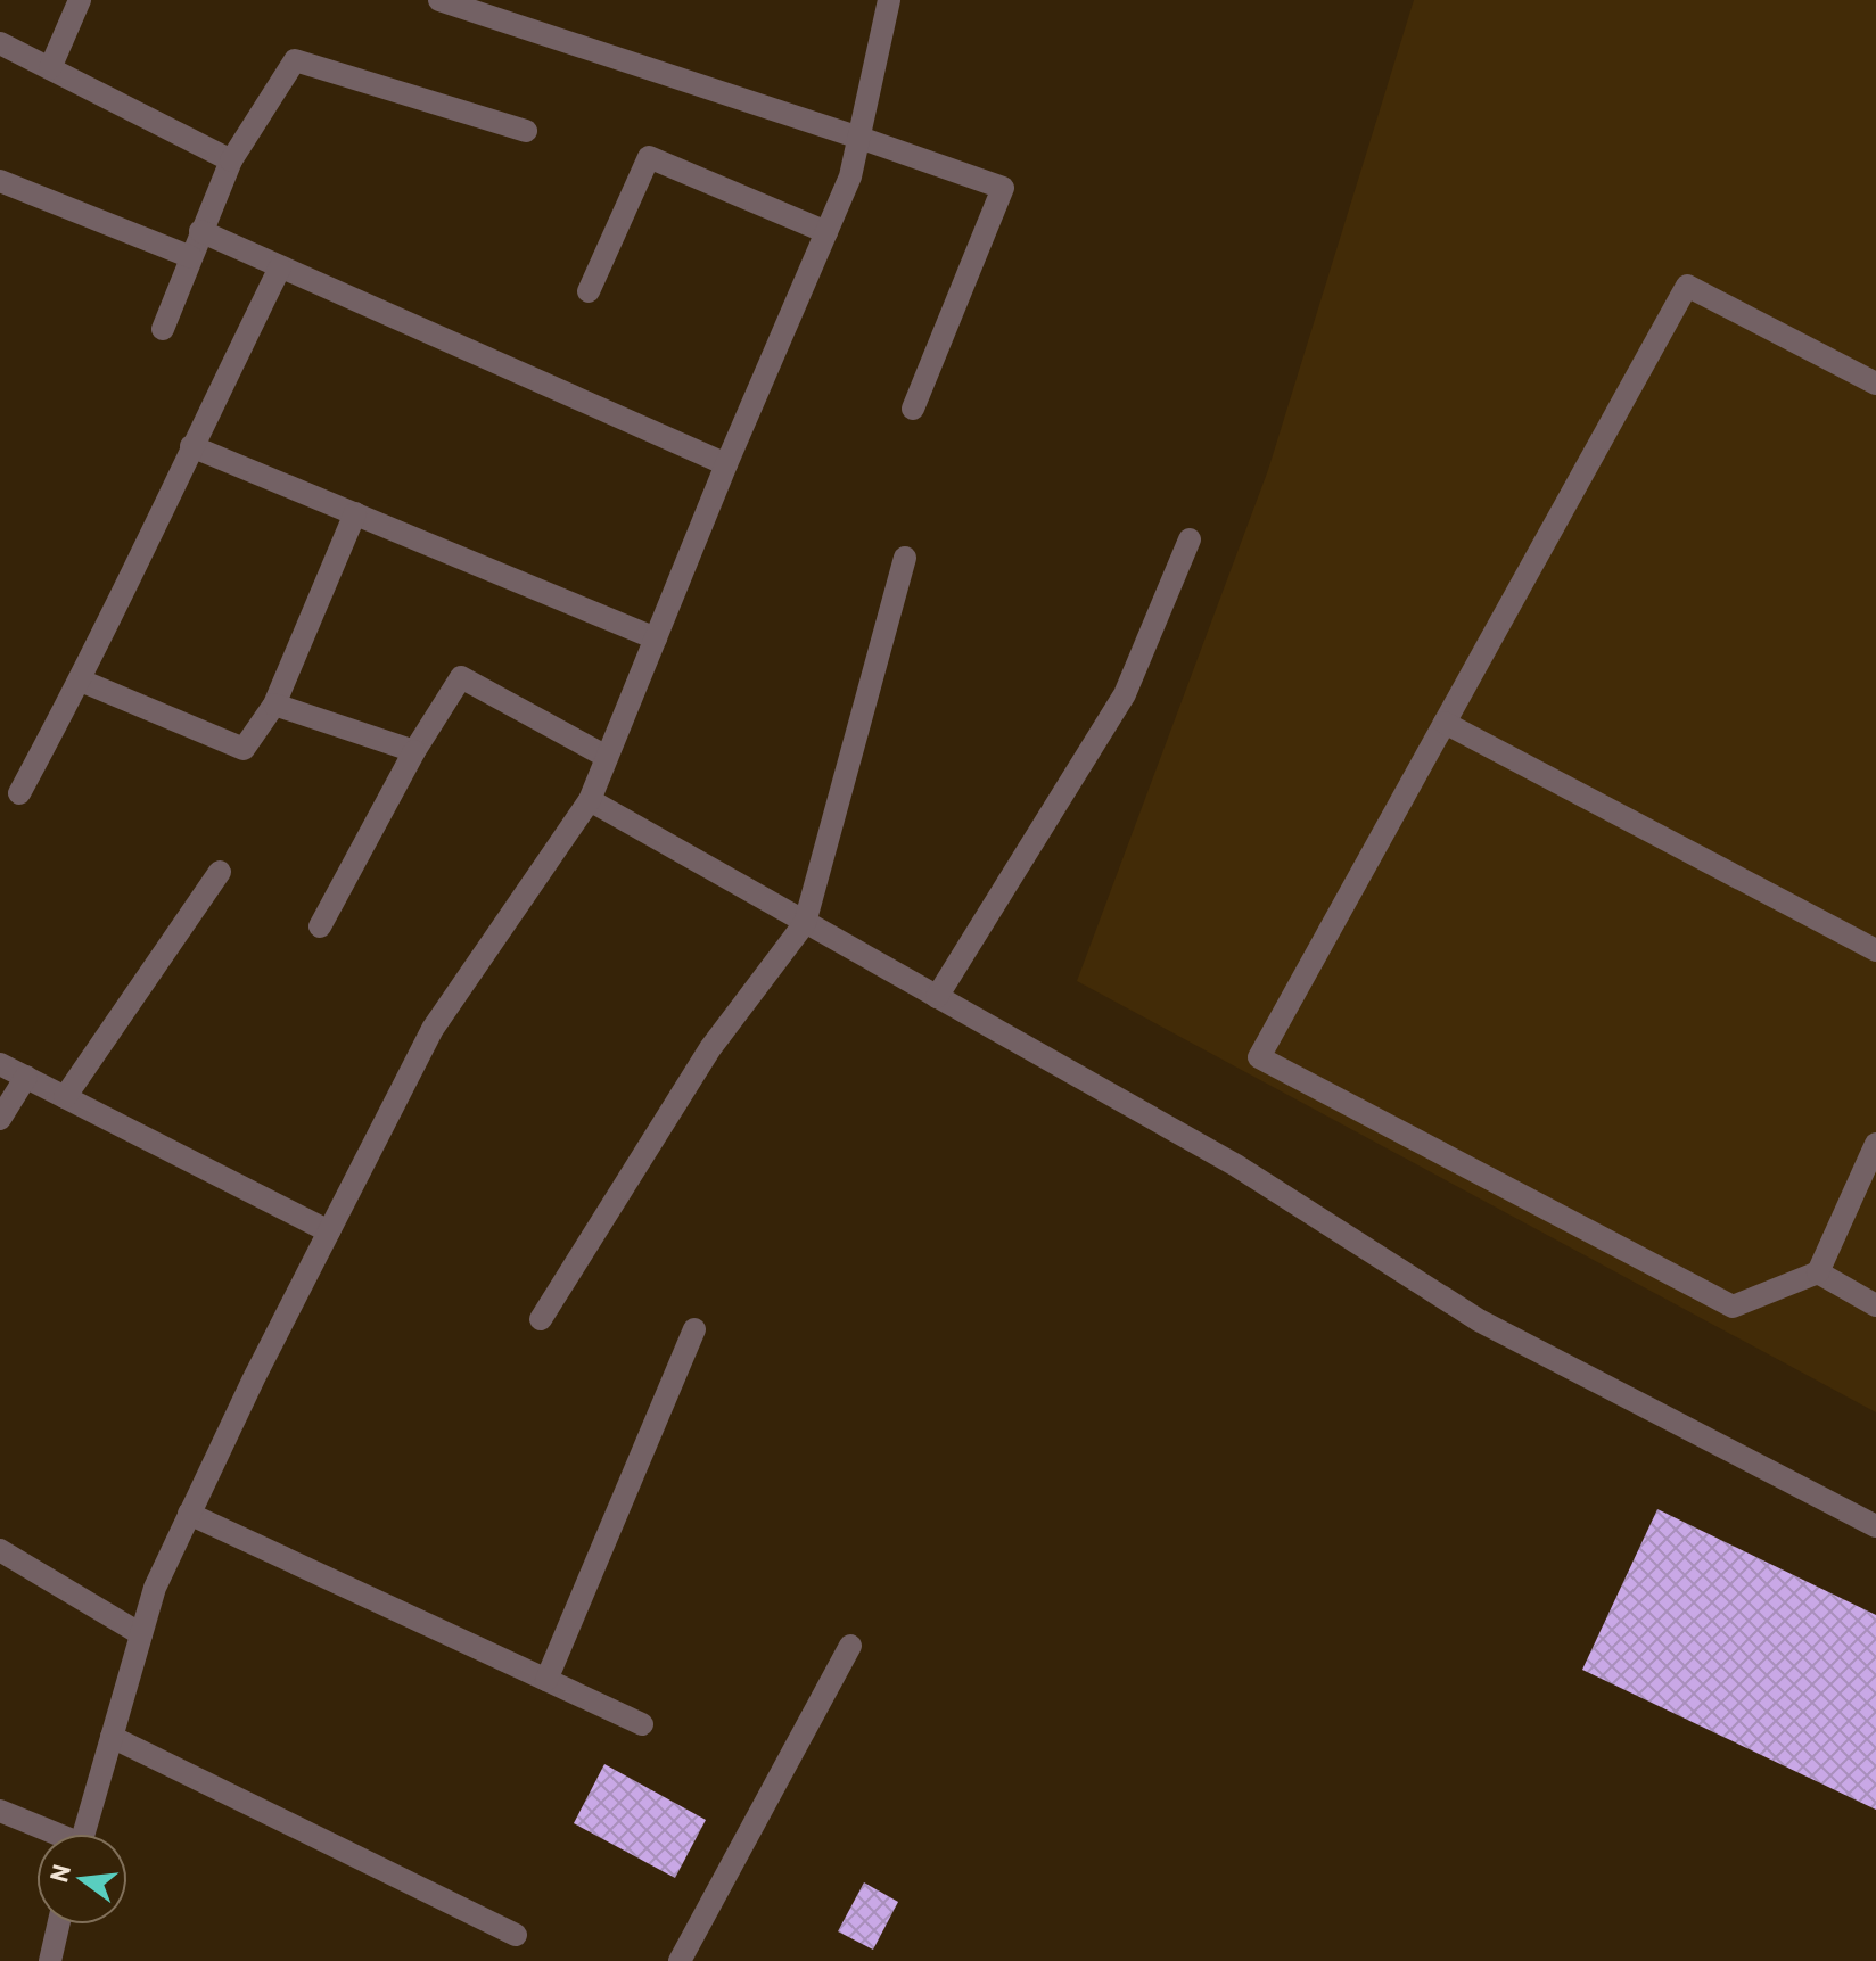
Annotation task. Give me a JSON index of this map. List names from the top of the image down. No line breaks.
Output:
{"north":"left"}
